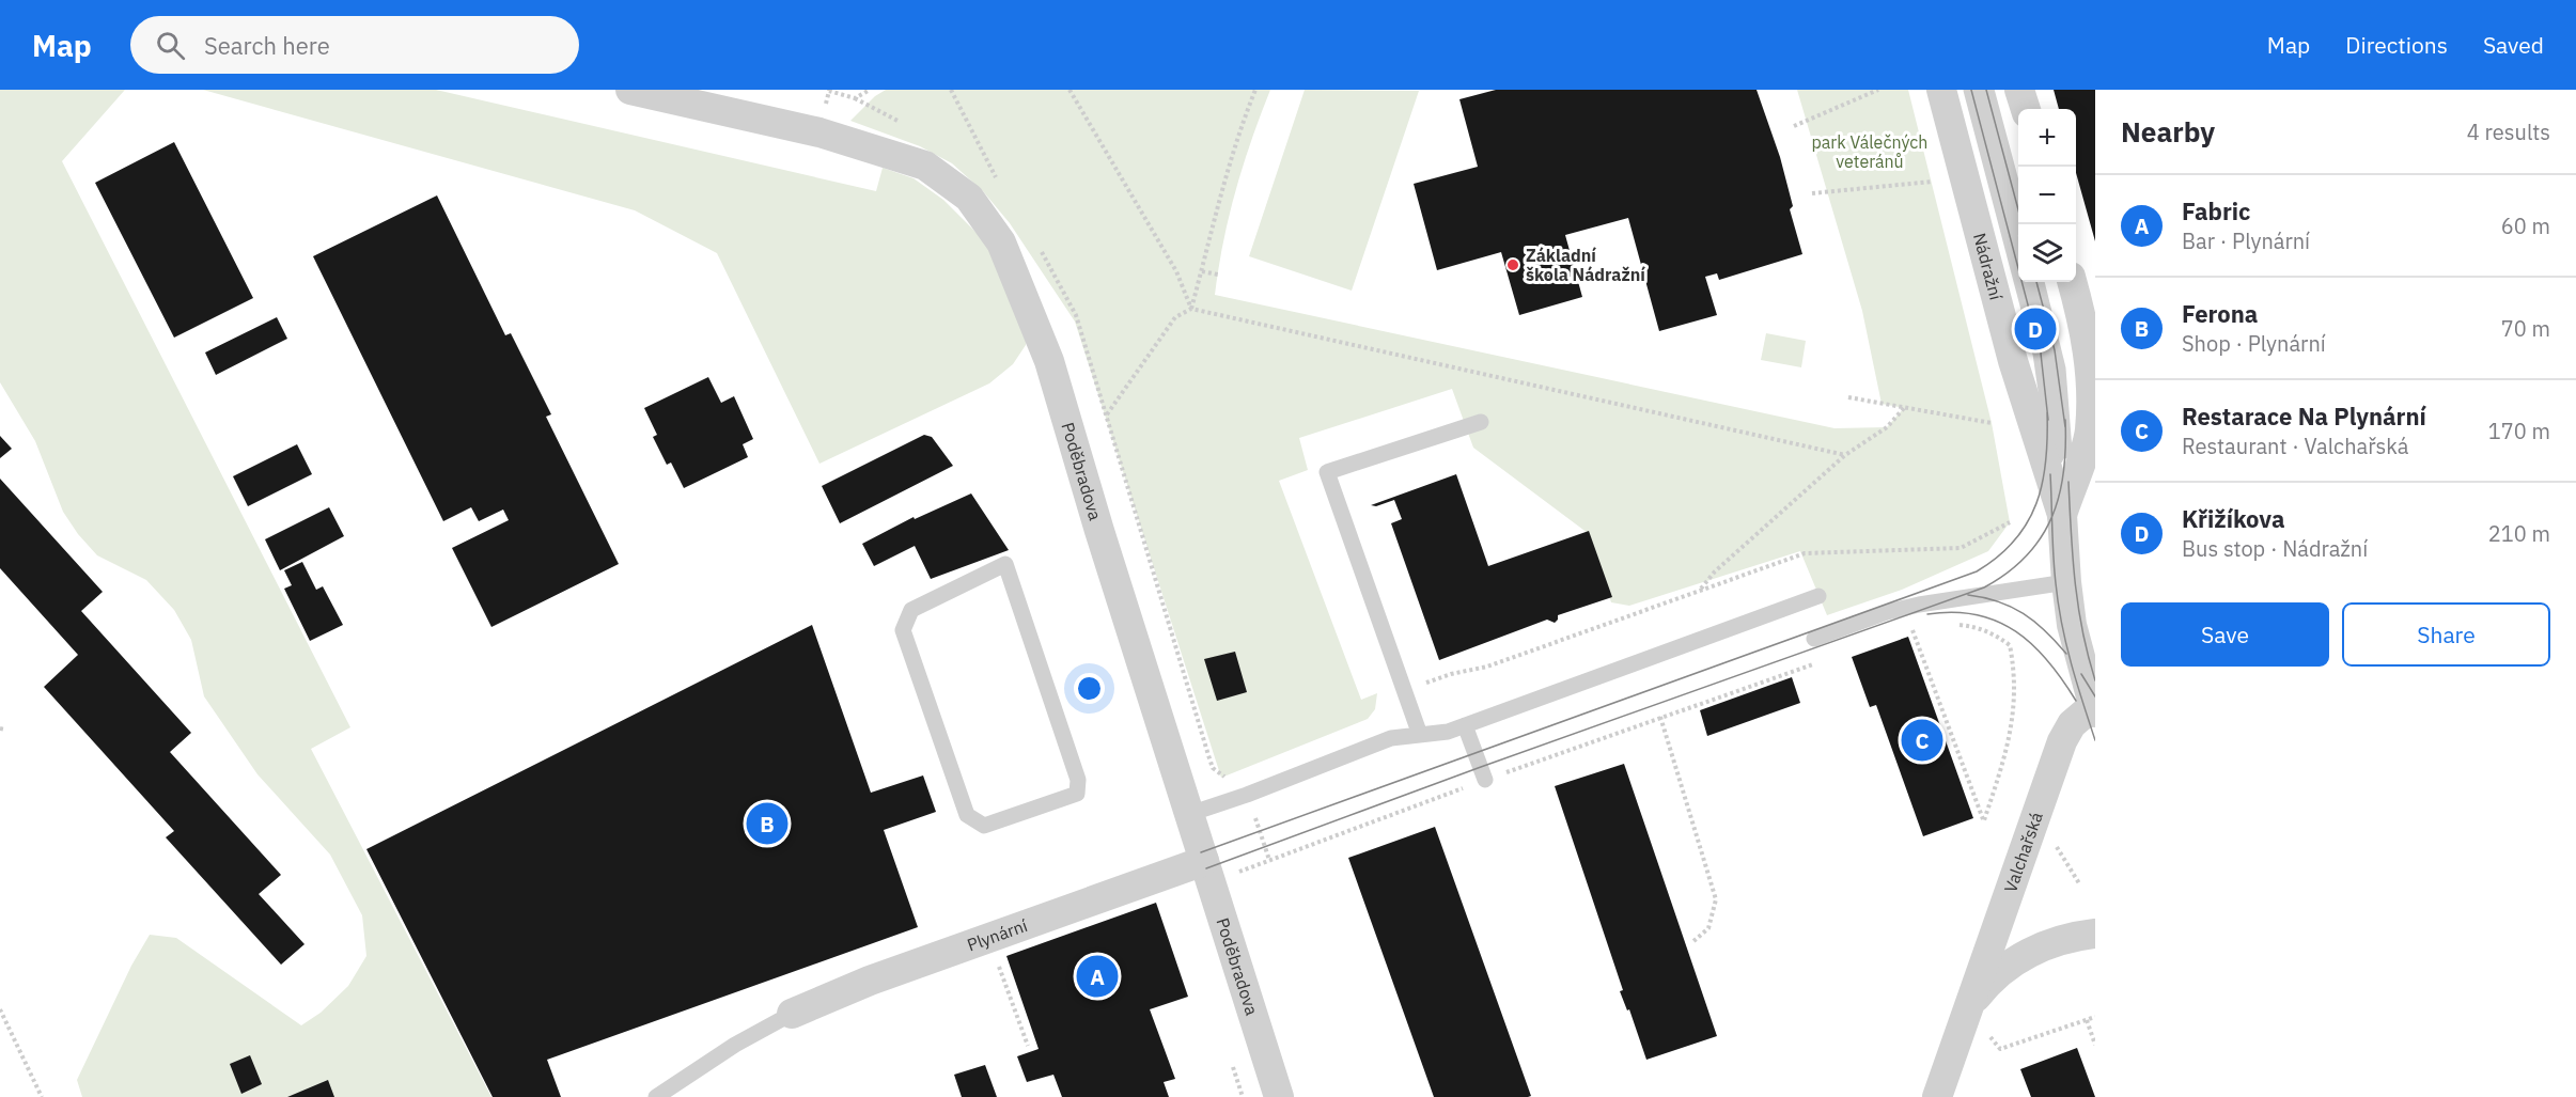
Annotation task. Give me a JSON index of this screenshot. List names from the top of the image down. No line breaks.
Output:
{"streets":{"street":["Nádražní","Poděbradova","Valchařská","Plynární"]},"crossings":[["Nádražní","Valchařská"],["Poděbradova","Plynární"]],"parks":["park Válečných veteránů"],"places":["Základní škola Nádražní"],"page":{"header":"Map","search":"Search here","nav":["Map","Directions","Saved"],"heading":["Nearby","4 results"],"map_buttons":["+","−"],"list":[{"mark":"A","name":"Fabric","note":"Bar · Plynární","value":"60 m"},{"mark":"B","name":"Ferona","note":"Shop · Plynární","value":"70 m"},{"mark":"C","name":"Restarace Na Plynární","note":"Restaurant · Valchařská","value":"170 m"},{"mark":"D","name":"Křižíkova","note":"Bus stop · Nádražní","value":"210 m"}],"pins":["D","C","B","A"],"buttons":["Save","Share"]}}
